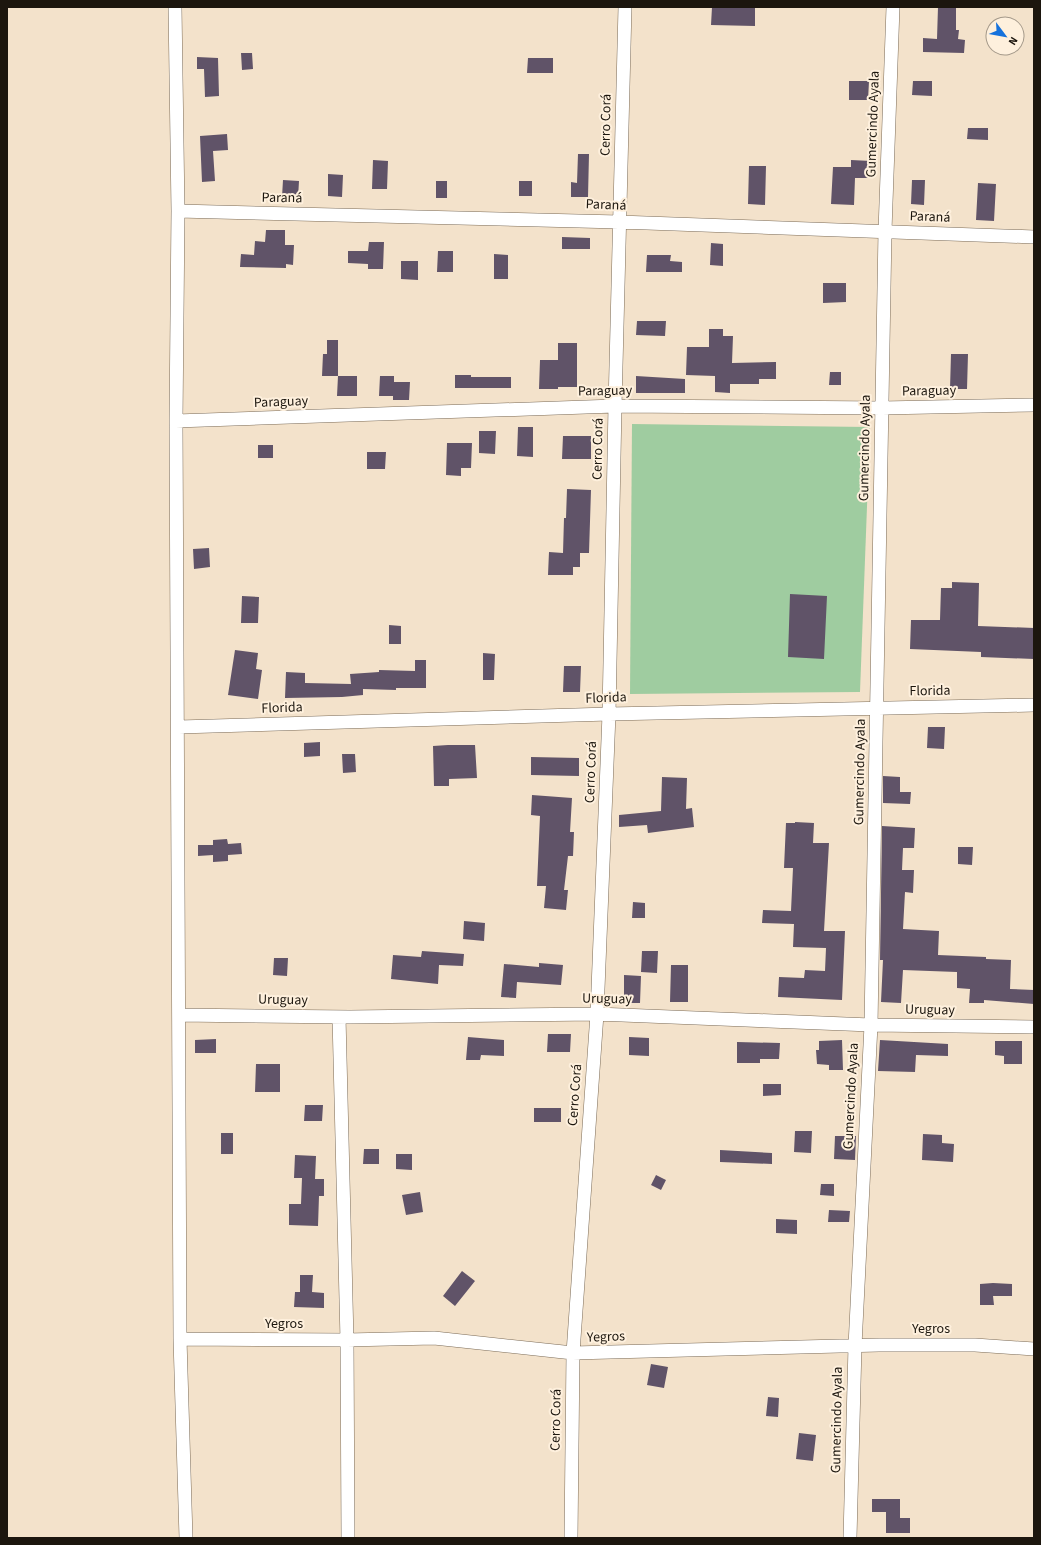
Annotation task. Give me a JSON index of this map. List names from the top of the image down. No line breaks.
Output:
{"streets":{"street":["Gumercindo Ayala","Cerro Corá","Paraná","Paraguay","Florida","Uruguay","Yegros"]},"crossings":[["Gumercindo Ayala","Paraná"],["Gumercindo Ayala","Paraguay"],["Gumercindo Ayala","Florida"],["Gumercindo Ayala","Uruguay"],["Gumercindo Ayala","Yegros"],["Cerro Corá","Paraná"],["Cerro Corá","Paraguay"],["Cerro Corá","Florida"],["Cerro Corá","Uruguay"],["Cerro Corá","Yegros"]],"north":"bottom right"}
